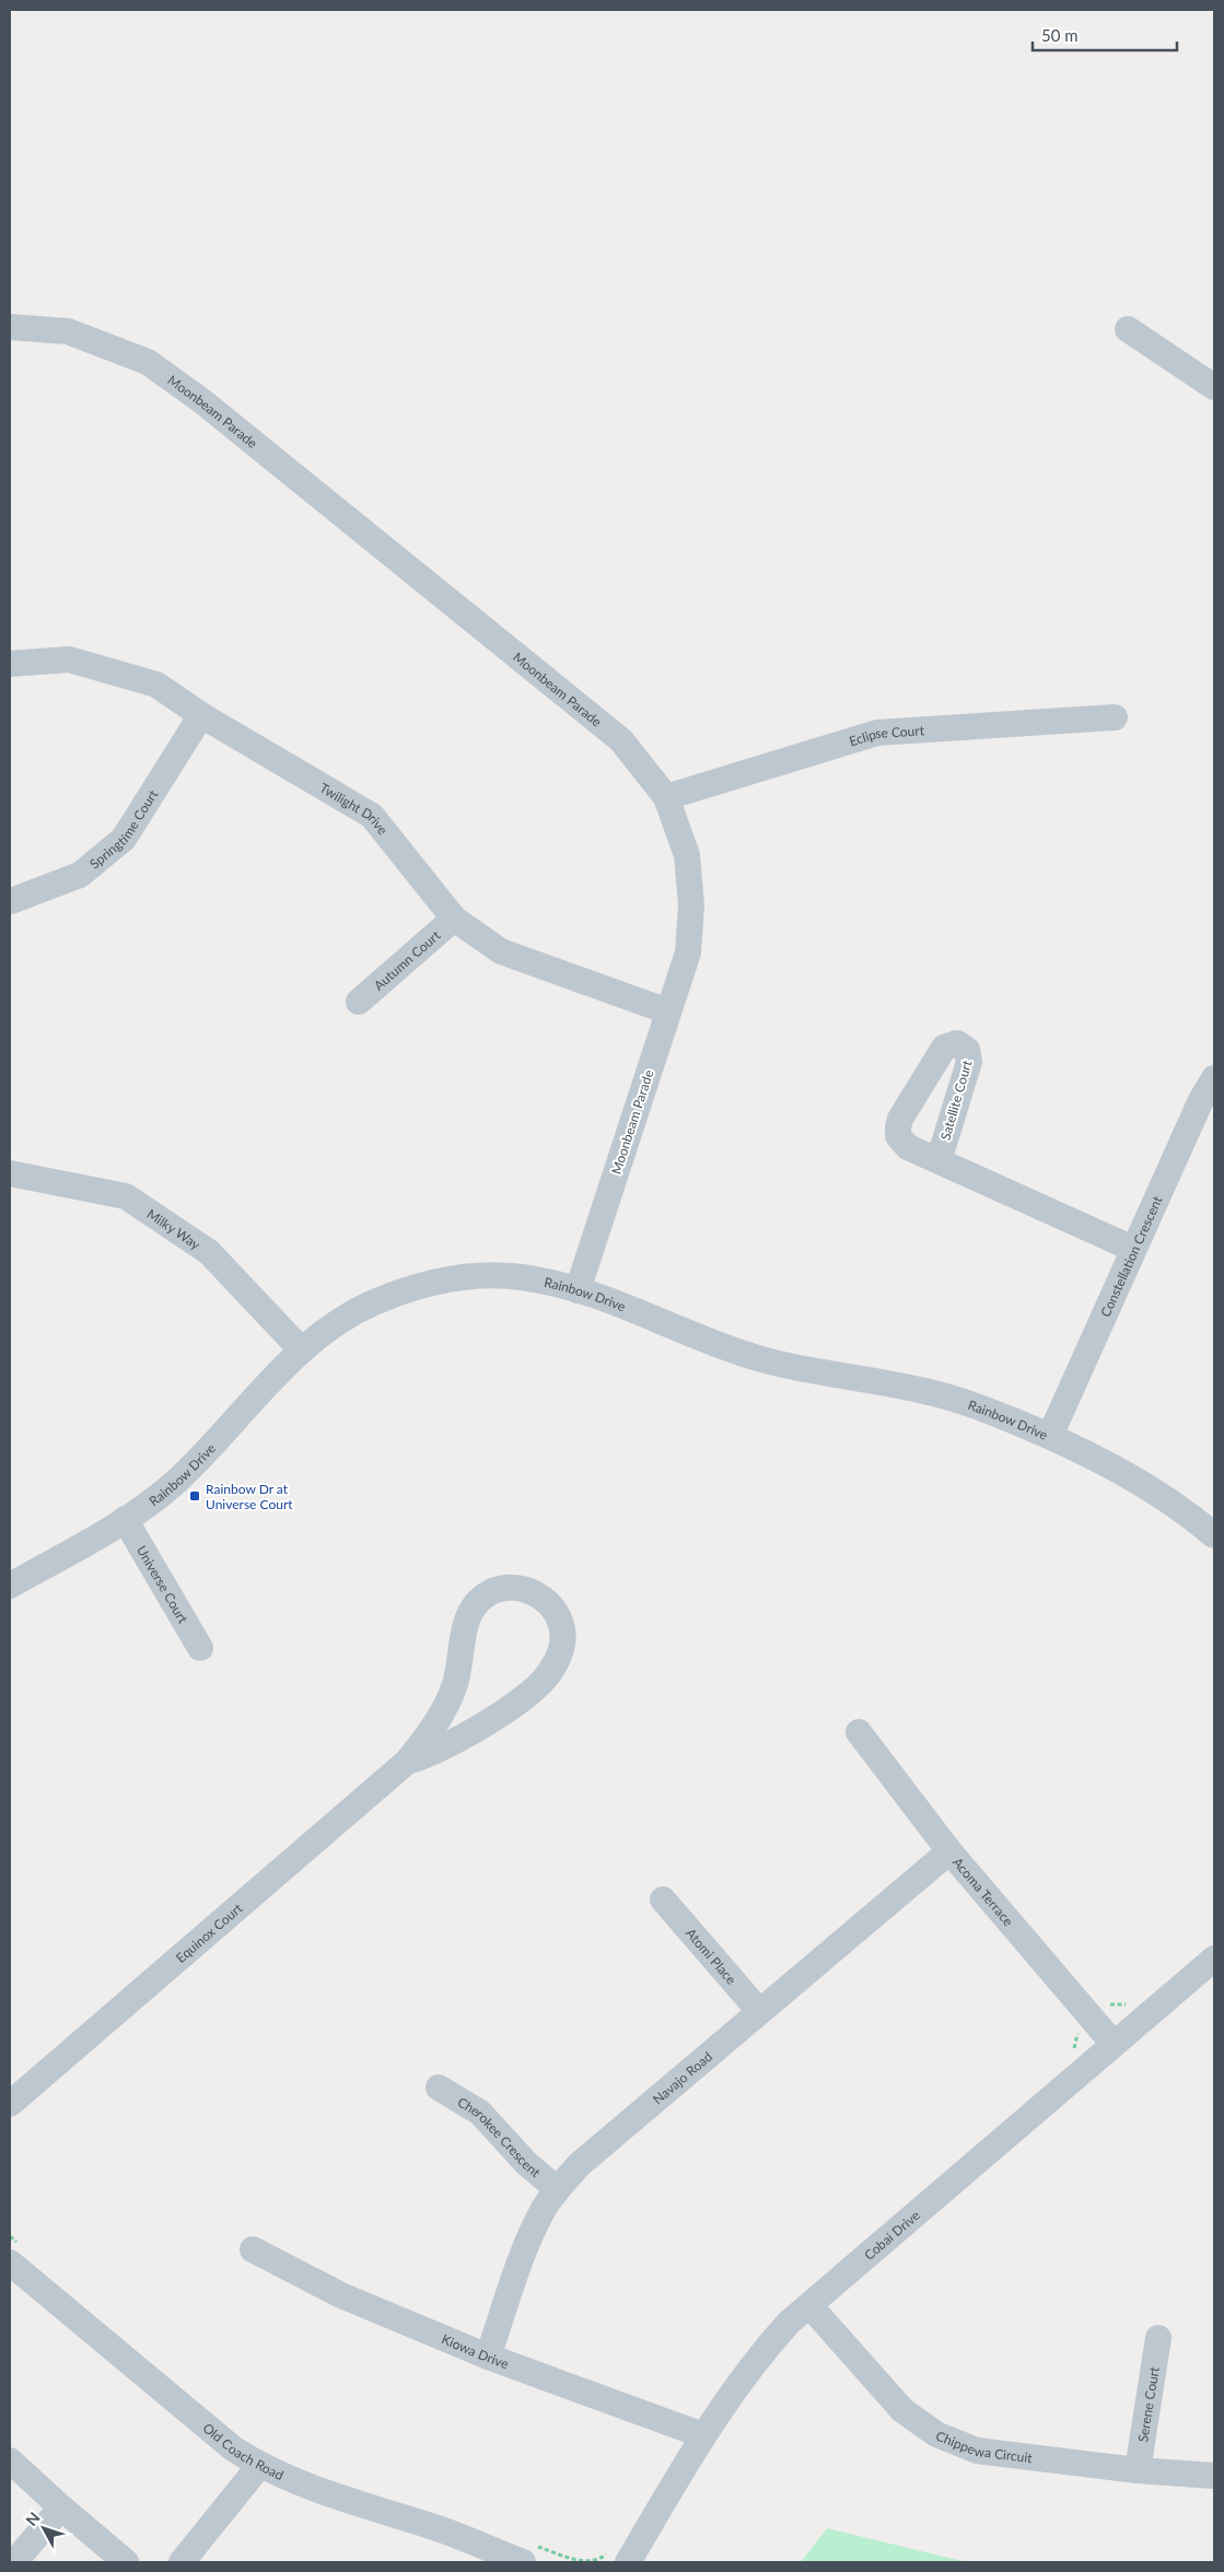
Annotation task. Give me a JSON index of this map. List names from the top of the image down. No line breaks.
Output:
{"streets":{"street":["Moonbeam Parade","Eclipse Court","Twilight Drive","Springtime Court","Autumn Court","Milky Way","Constellation Crescent","Rainbow Drive","Universe Court","Acoma Terrace","Equinox Court","Atomi Place","Navajo Road","Cherokee Crescent","Cobai Drive","Kiowa Drive","Serene Court","Chippewa Circuit","Old Coach Road"]},"crossings":[["Moonbeam Parade","Eclipse Court"],["Moonbeam Parade","Twilight Drive"],["Moonbeam Parade","Rainbow Drive"],["Twilight Drive","Springtime Court"],["Twilight Drive","Autumn Court"],["Milky Way","Rainbow Drive"],["Constellation Crescent","Rainbow Drive"],["Rainbow Drive","Universe Court"],["Acoma Terrace","Navajo Road"],["Acoma Terrace","Cobai Drive"],["Atomi Place","Navajo Road"],["Navajo Road","Cherokee Crescent"],["Navajo Road","Kiowa Drive"],["Cobai Drive","Kiowa Drive"],["Cobai Drive","Chippewa Circuit"],["Serene Court","Chippewa Circuit"]],"places":{"transit":["Rainbow Dr at Universe Court"]},"scale_bar":"50 m","north":"top left"}
